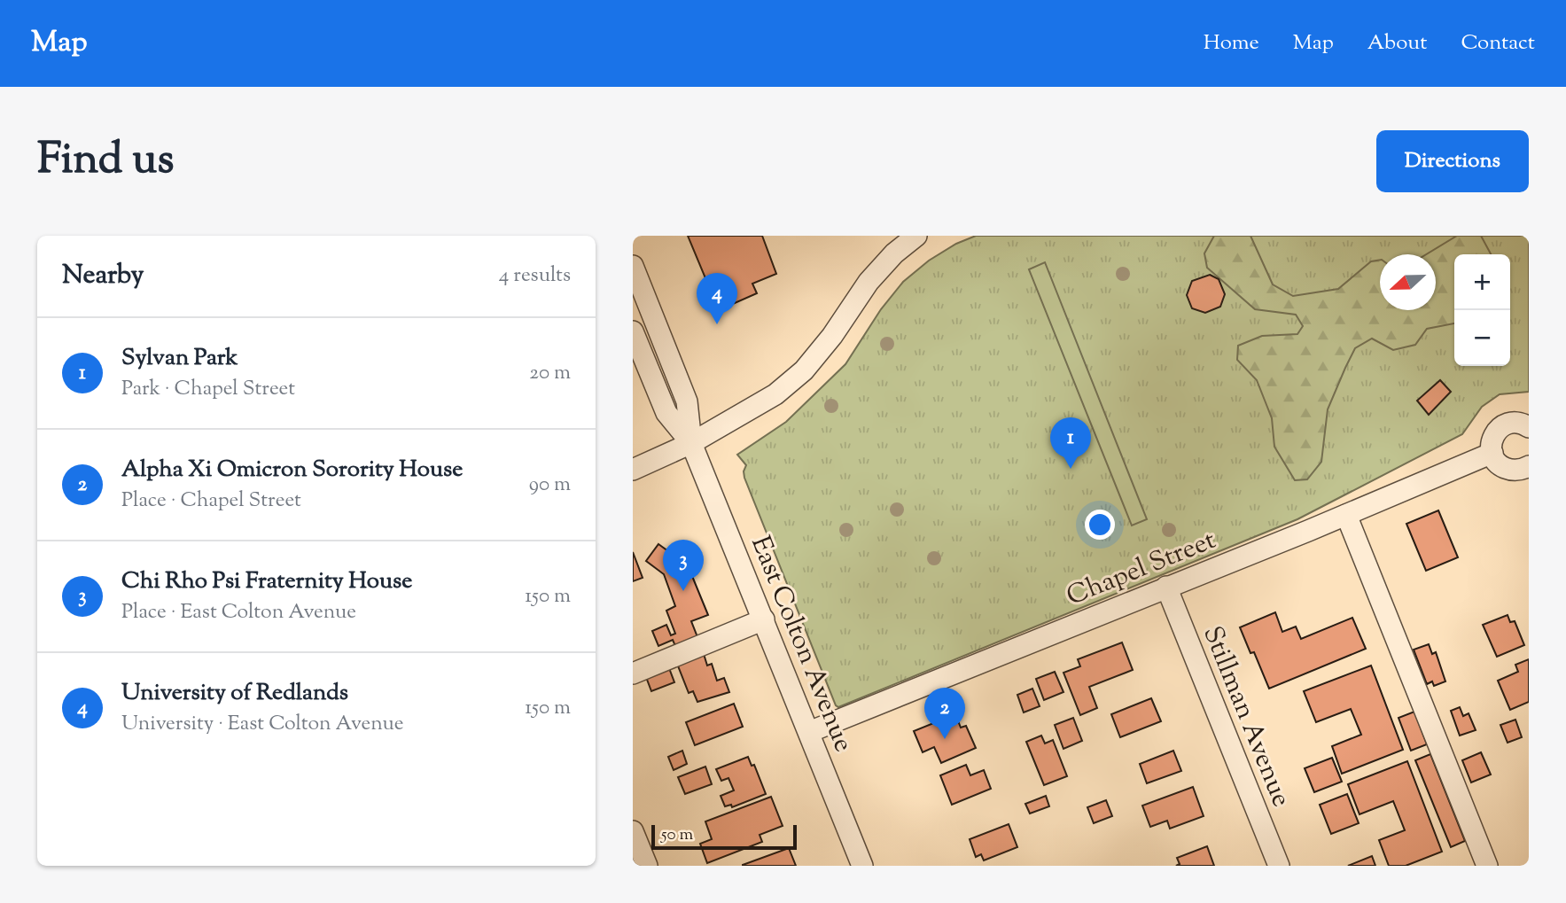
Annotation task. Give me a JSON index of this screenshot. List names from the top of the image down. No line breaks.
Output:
{"streets":{"street":["Chapel Street","East Colton Avenue","Stillman Avenue"]},"crossings":[["Chapel Street","East Colton Avenue"],["Chapel Street","Stillman Avenue"]],"scale_bar":"50 m","north":"left","page":{"header":"Map","nav":["Home","Map","About","Contact"],"title":"Find us","buttons":"Directions","heading":["Nearby","4 results"],"map_buttons":["+","−"],"pins":["4","1","3","2"],"list":[{"mark":"1","name":"Sylvan Park","note":"Park · Chapel Street","value":"20 m"},{"mark":"2","name":"Alpha Xi Omicron Sorority House","note":"Place · Chapel Street","value":"90 m"},{"mark":"3","name":"Chi Rho Psi Fraternity House","note":"Place · East Colton Avenue","value":"150 m"},{"mark":"4","name":"University of Redlands","note":"University · East Colton Avenue","value":"150 m"}],"scale":"50 m"}}
